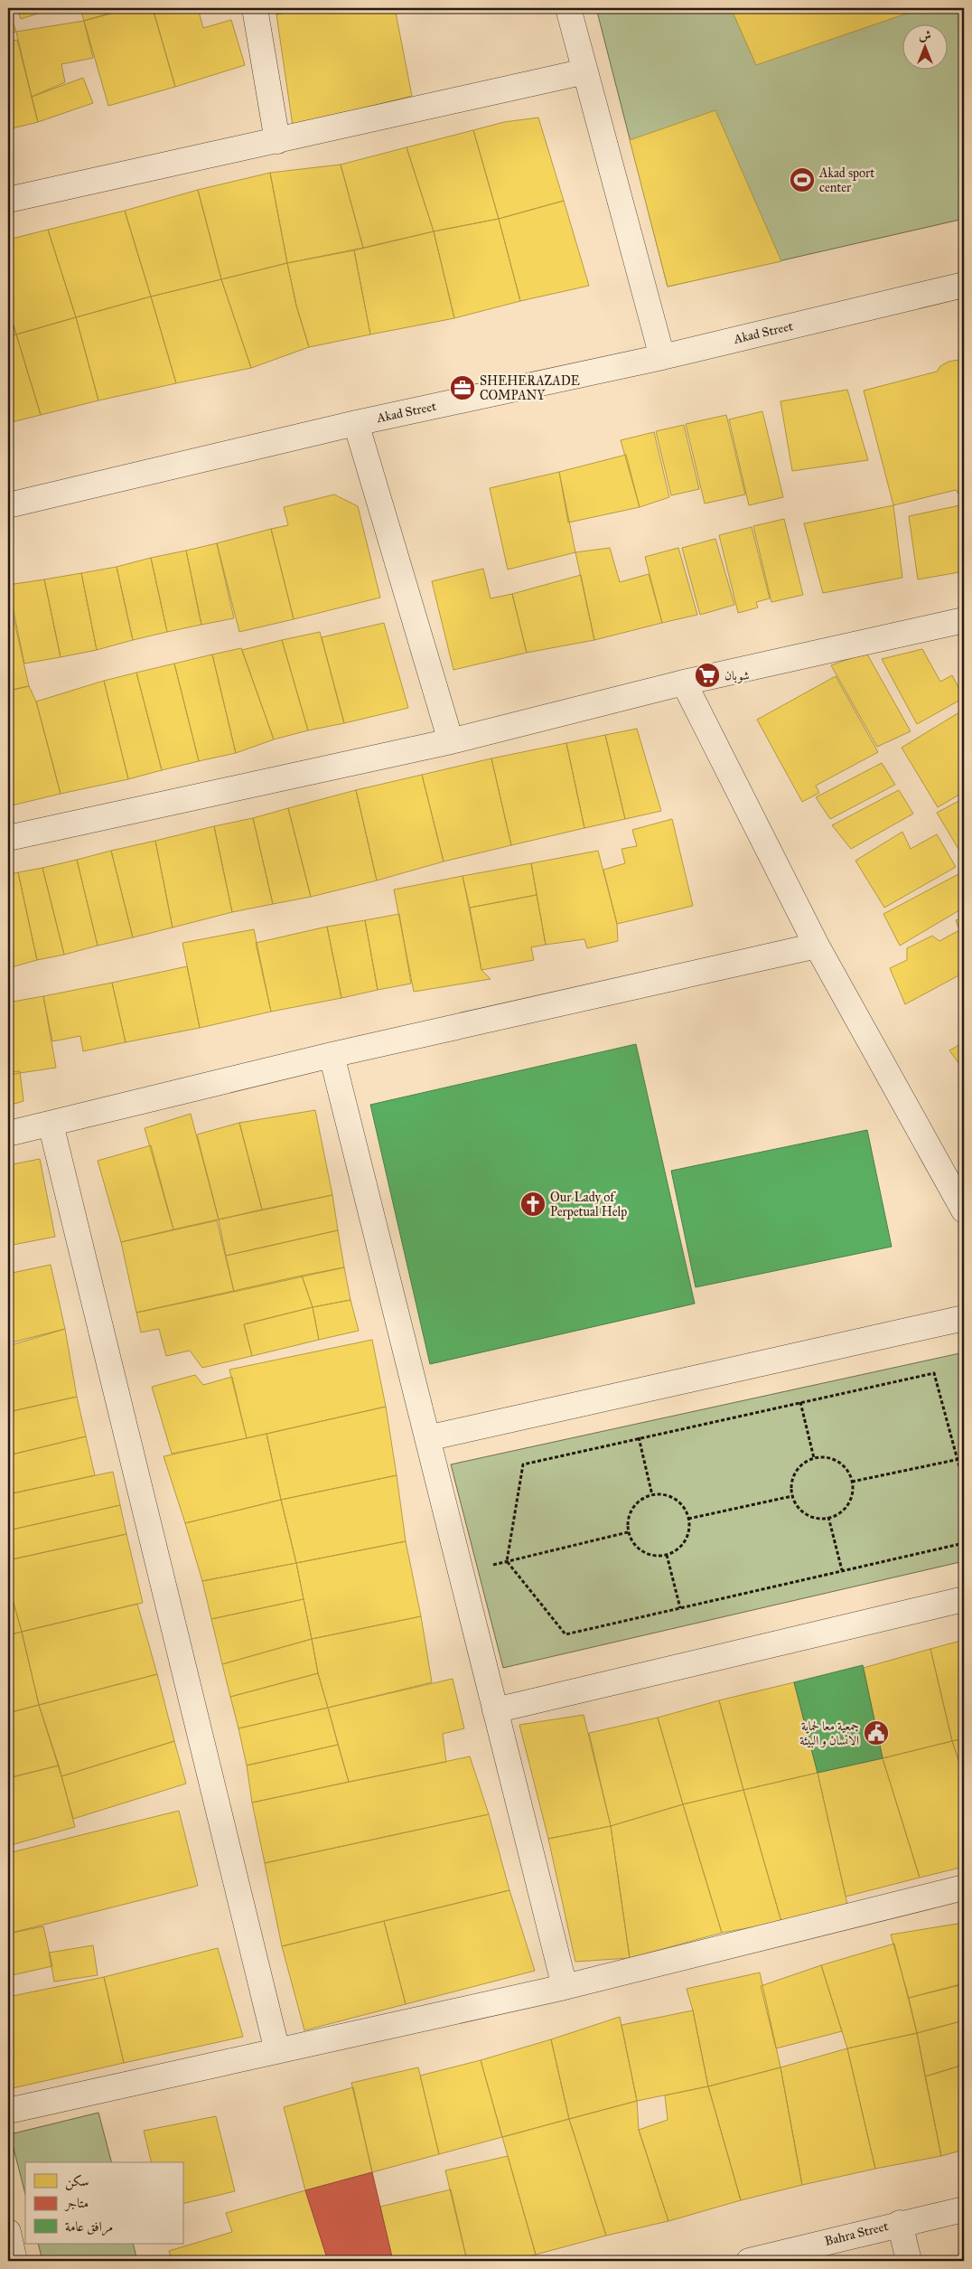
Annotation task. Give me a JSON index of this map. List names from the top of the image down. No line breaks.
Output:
{"streets":{"street":["Akad Street","Bahra Street"]},"places":{"sports":["Akad sport center"],"office":["SHEHERAZADE COMPANY"],"supermarket":["شوبان"],"church":["Our Lady of Perpetual Help"],"public building":["جمعية معا لحماية الانسان و البيئة"]},"legend":["سكن","متاجر","مرافق عامة"],"north":"top"}
